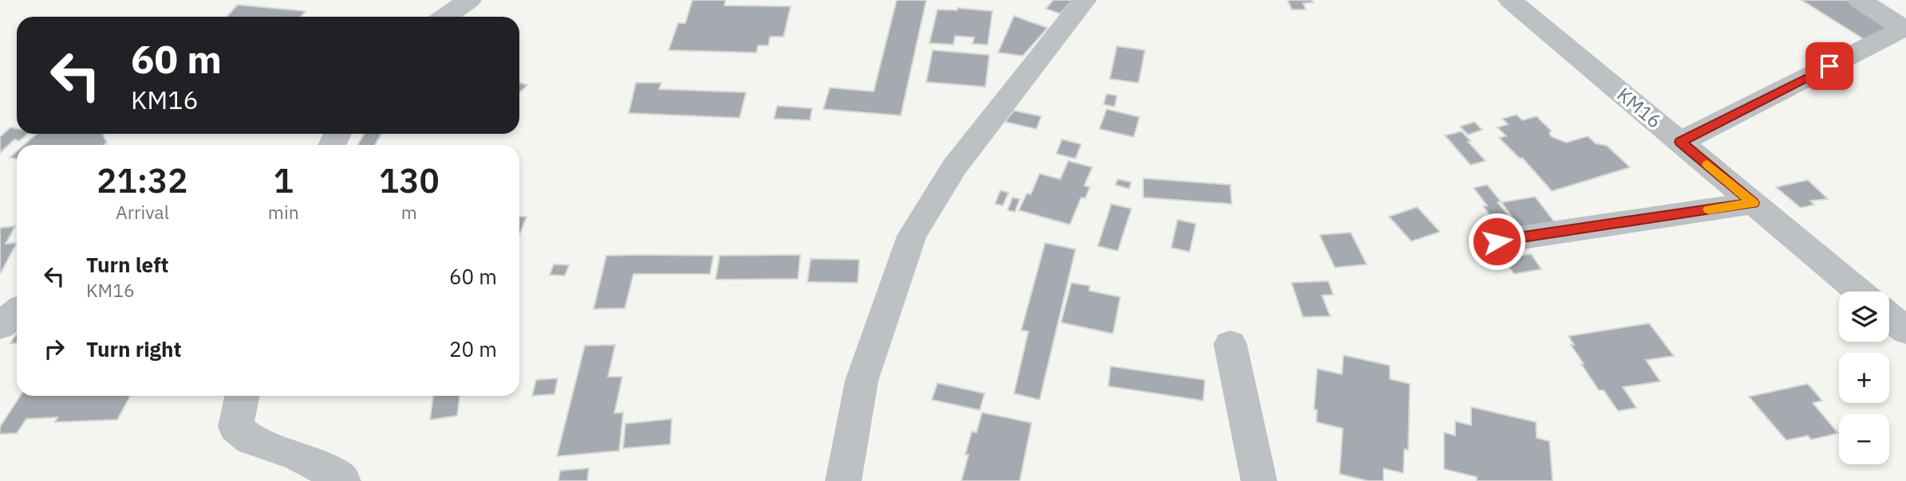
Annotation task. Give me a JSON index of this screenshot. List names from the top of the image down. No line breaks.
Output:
{"streets":{"street":["KM16"]},"page":{"turn":["60 m","KM16"],"eta":["21:32","Arrival","1","min","130","m"],"list":[{"name":"Turn left","note":"KM16","value":"60 m"},{"name":"Turn right","value":"20 m"}],"map_buttons":["+","−"]}}
